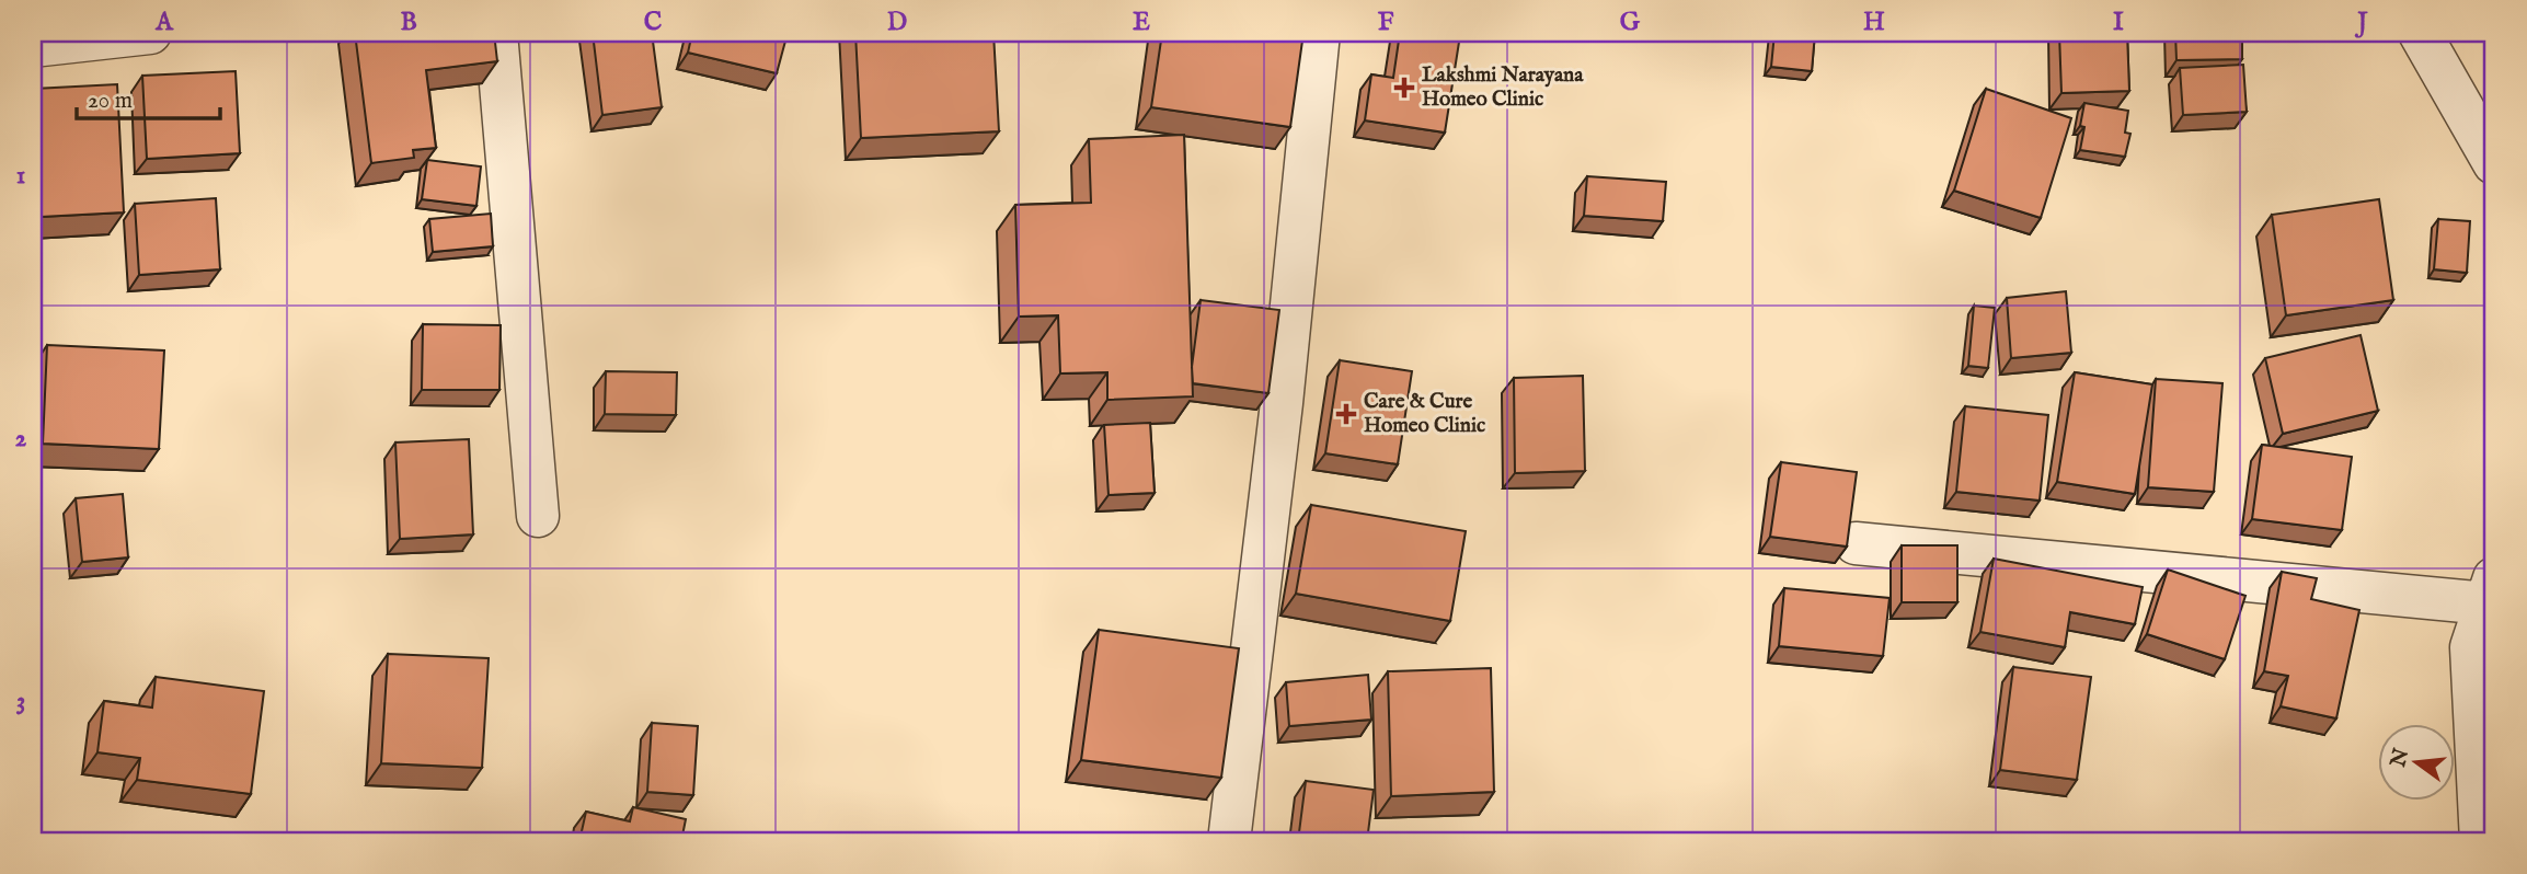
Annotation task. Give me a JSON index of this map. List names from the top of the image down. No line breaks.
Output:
{"places":{"health":["Lakshmi Narayana Homeo Clinic","Care & Cure Homeo Clinic"]},"scale_bar":"20 m","north":"left","grid":{"columns":["A","B","C","D","E","F","G","H","I","J"],"rows":["1","2","3"]}}
